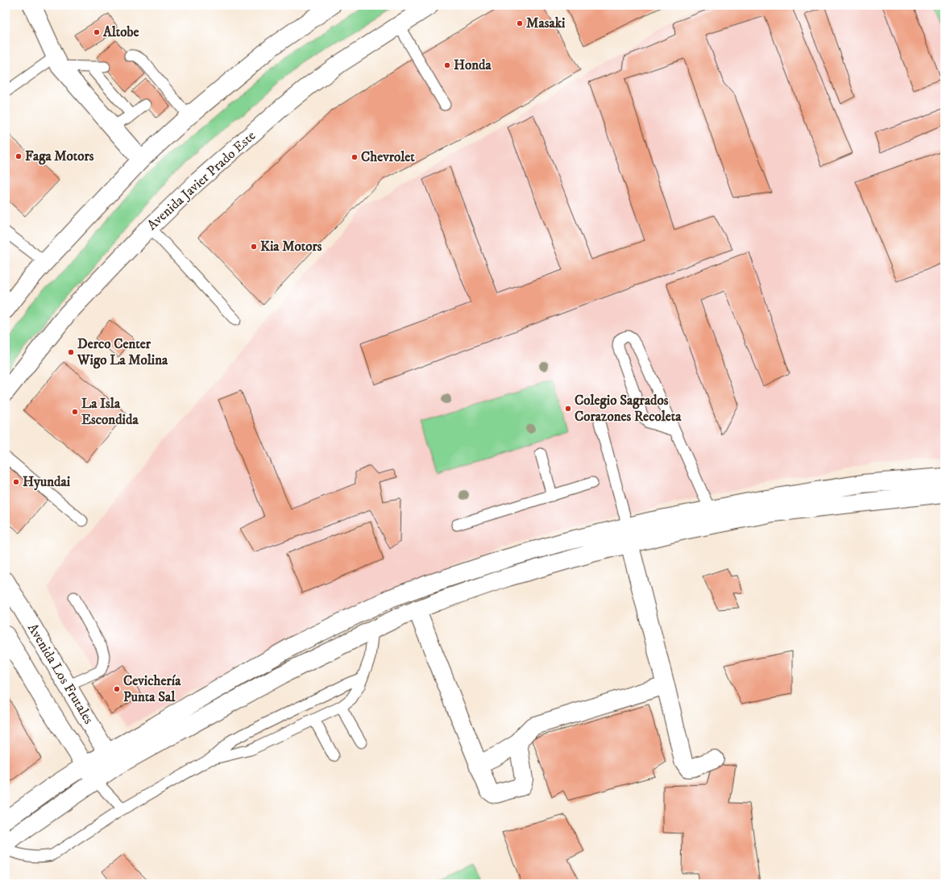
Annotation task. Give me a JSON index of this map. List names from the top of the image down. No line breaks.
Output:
{"streets":{"main road":["Avenida Javier Prado Este","Avenida Los Frutales"]},"places":["Masaki","Altobe","Honda","Faga Motors","Chevrolet","Kia Motors","Derco Center Wigo La Molina","Colegio Sagrados Corazones Recoleta","La Isla Escondida","Hyundai","Cevichería Punta Sal"]}
